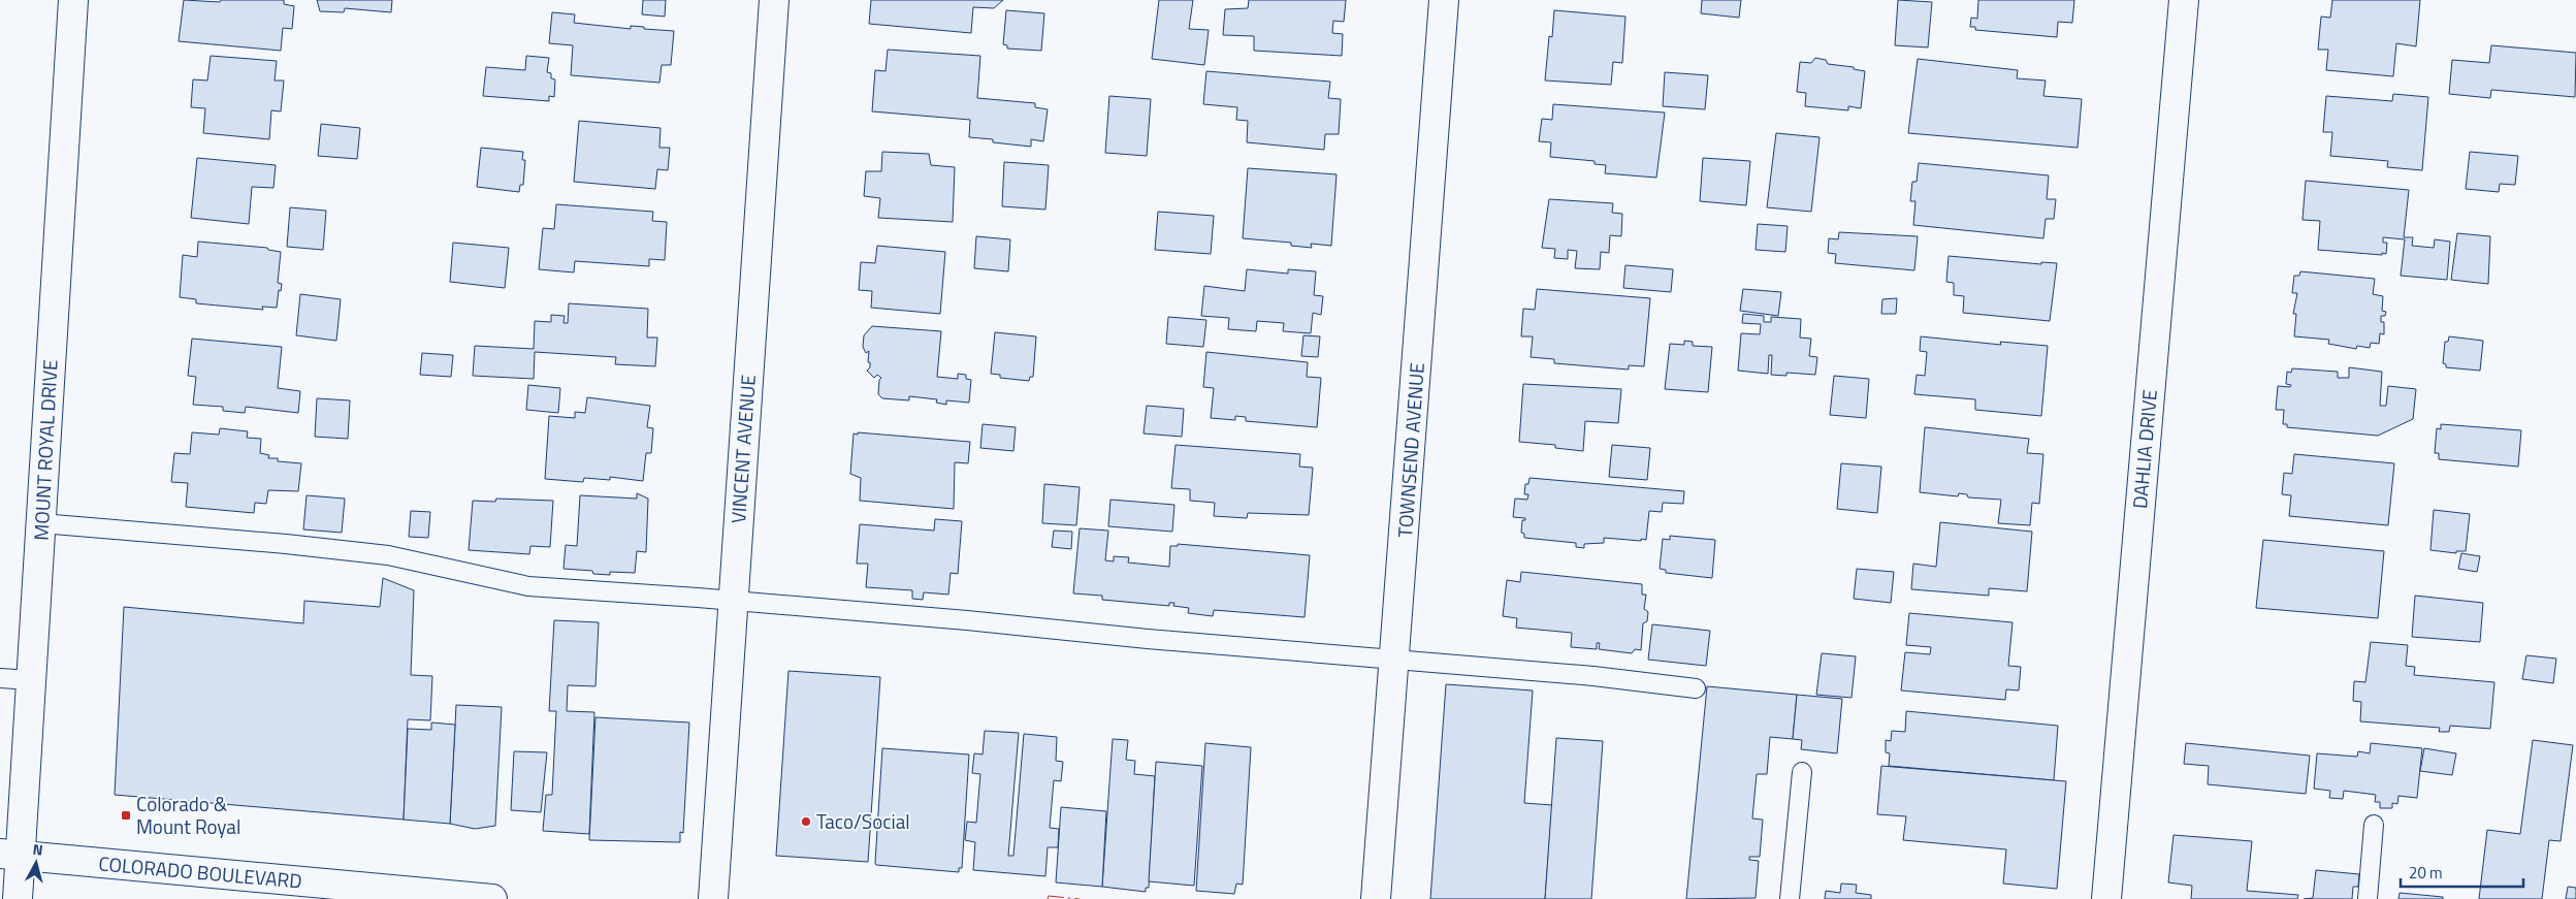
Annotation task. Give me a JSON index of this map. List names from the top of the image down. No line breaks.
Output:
{"streets":{"street":["VINCENT AVENUE","DAHLIA DRIVE","MOUNT ROYAL DRIVE","TOWNSEND AVENUE","COLORADO BOULEVARD"]},"crossings":[["MOUNT ROYAL DRIVE","COLORADO BOULEVARD"]],"places":{"transit":["Colorado & Mount Royal"],"other":["Taco/Social"]},"scale_bar":"20 m","north":"top"}
